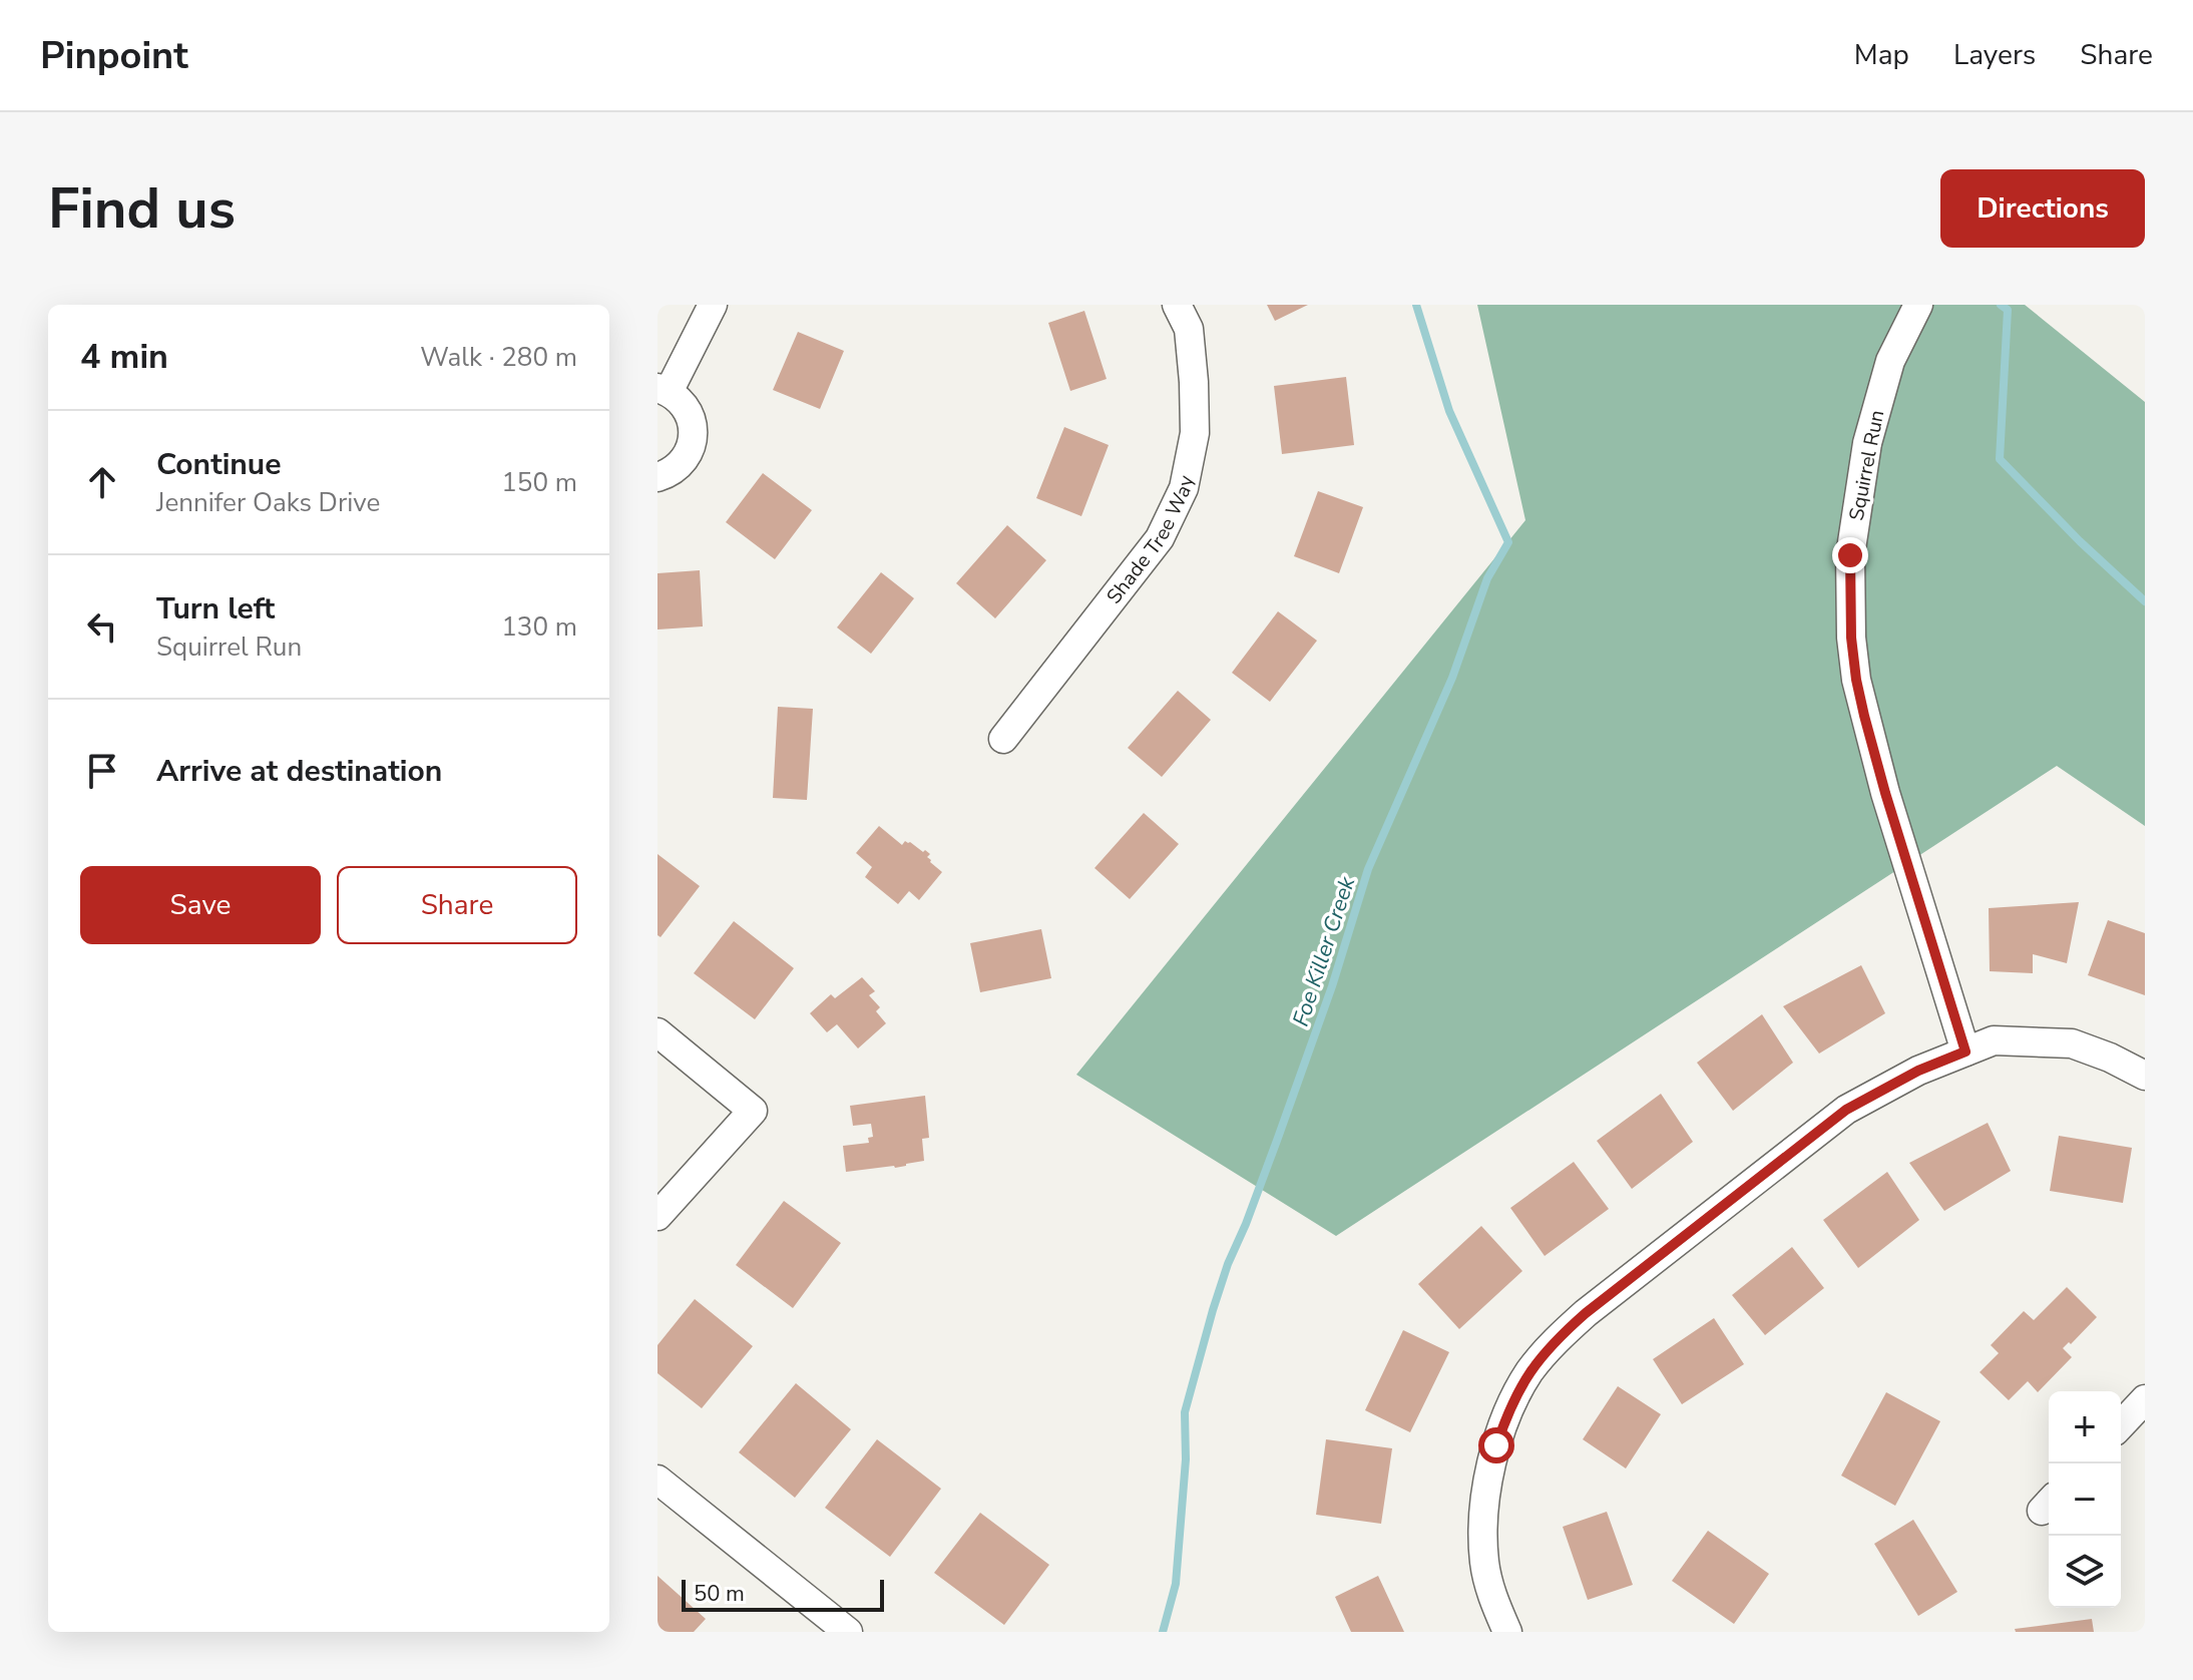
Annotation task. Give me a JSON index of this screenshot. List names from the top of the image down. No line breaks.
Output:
{"streets":{"street":["Squirrel Run","Shade Tree Way"]},"water":["Foe Killer Creek"],"scale_bar":"50 m","page":{"header":"Pinpoint","nav":["Map","Layers","Share"],"buttons":["Directions",["Save","Share"]],"title":"Find us","heading":["4 min","Walk · 280 m"],"list":[["Continue","Jennifer Oaks Drive","150 m"],["Turn left","Squirrel Run","130 m"],"Arrive at destination"],"map_buttons":["+","−"],"scale":"50 m"}}
